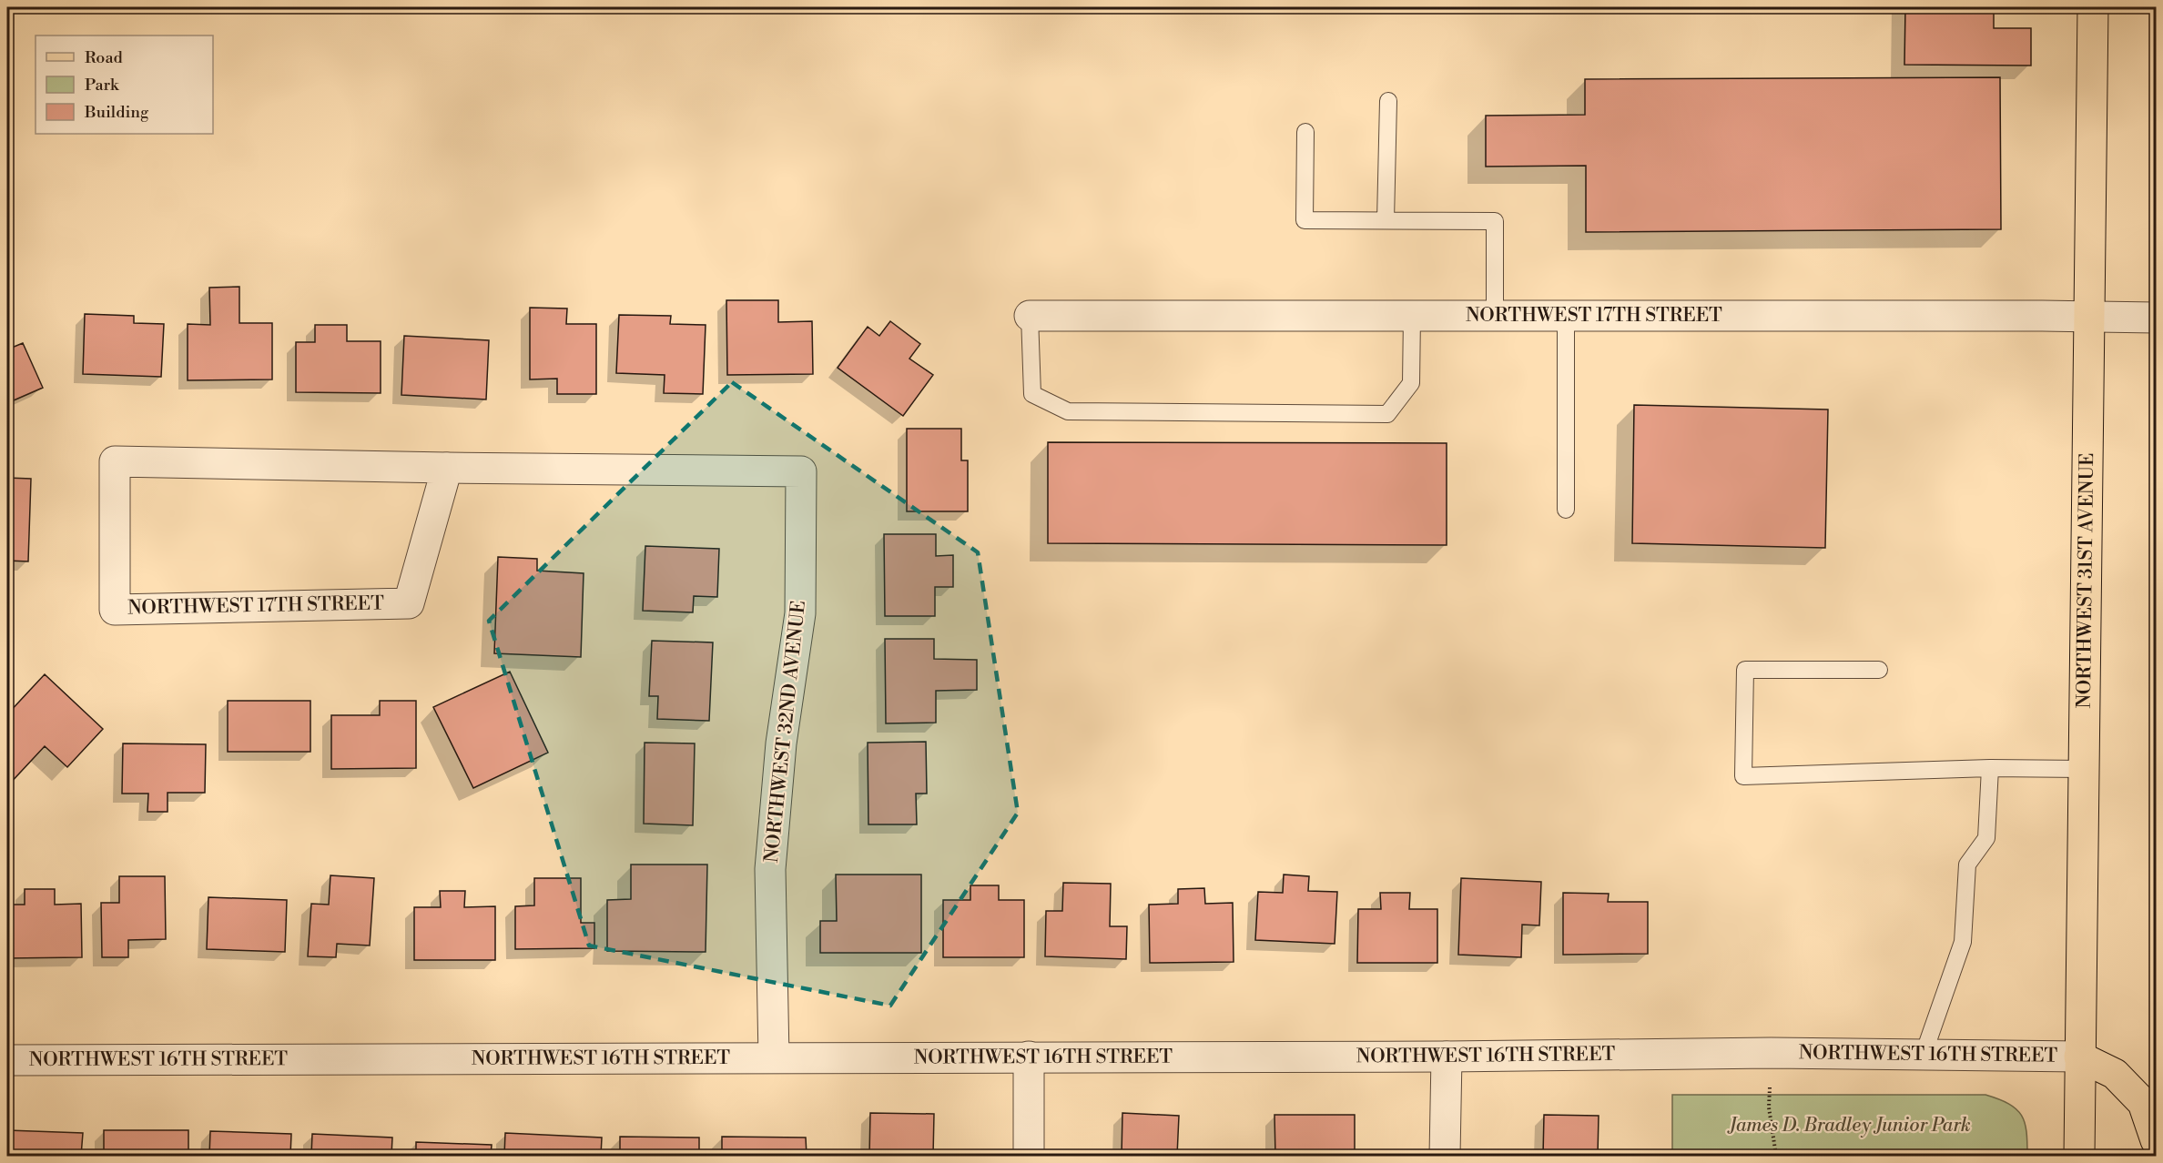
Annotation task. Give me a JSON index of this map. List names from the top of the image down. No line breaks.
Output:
{"streets":{"main road":["NORTHWEST 31ST AVENUE"],"street":["NORTHWEST 17TH STREET","NORTHWEST 32ND AVENUE","NORTHWEST 16TH STREET"]},"crossings":[["NORTHWEST 17TH STREET","NORTHWEST 31ST AVENUE"],["NORTHWEST 17TH STREET","NORTHWEST 32ND AVENUE"],["NORTHWEST 31ST AVENUE","NORTHWEST 16TH STREET"],["NORTHWEST 32ND AVENUE","NORTHWEST 16TH STREET"]],"parks":["James D. Bradley Junior Park"],"legend":["Road","Park","Building"]}
